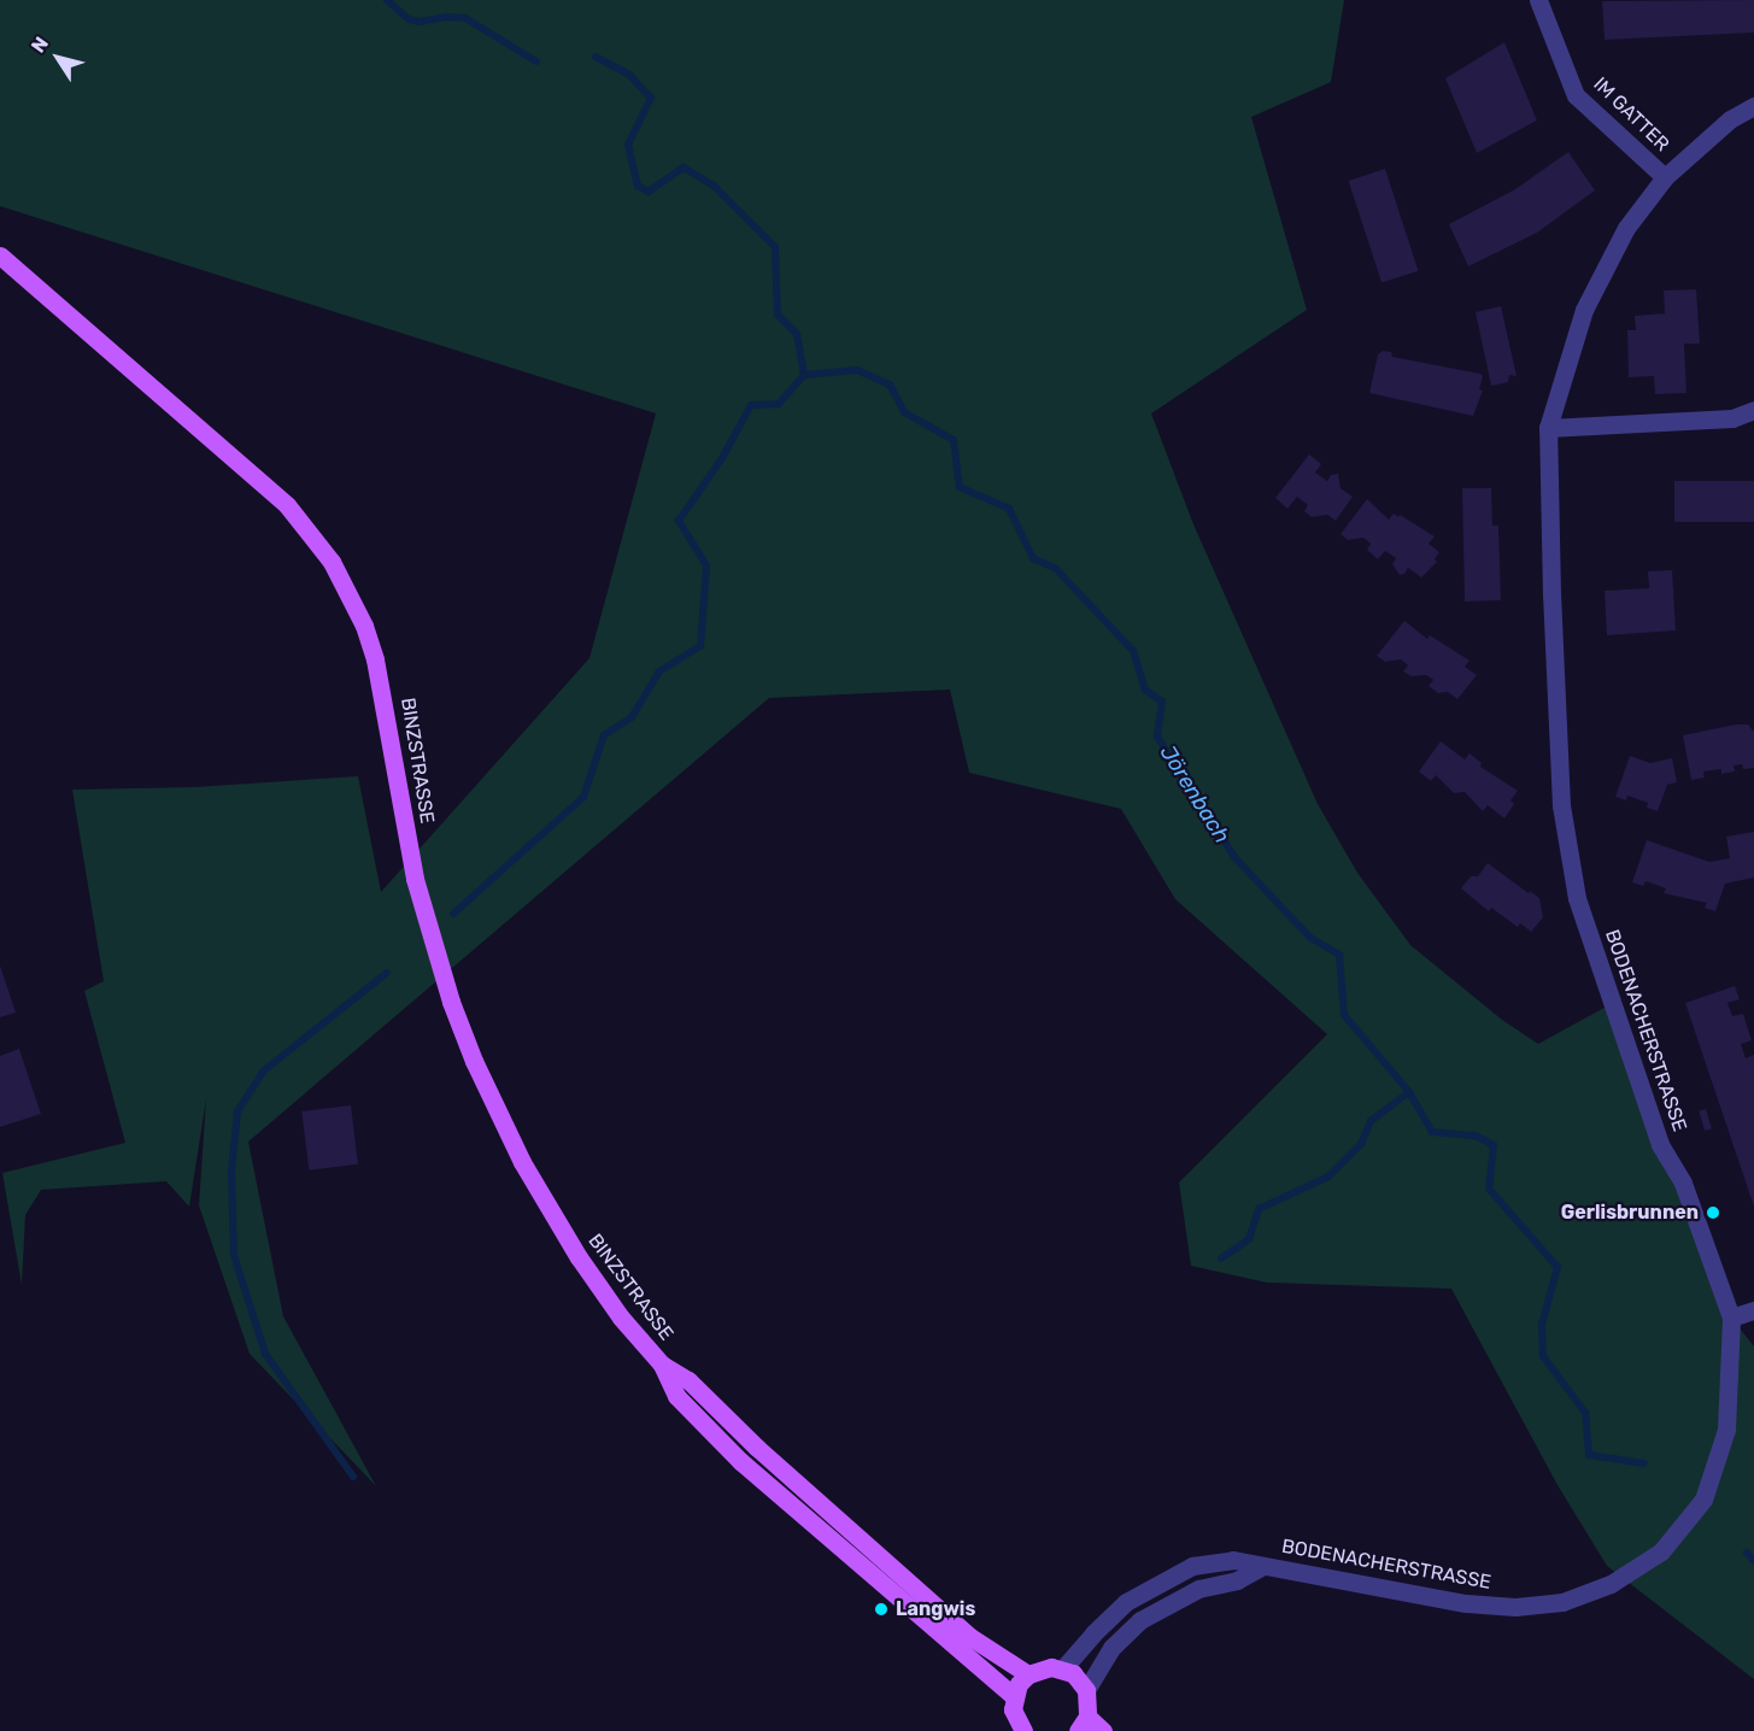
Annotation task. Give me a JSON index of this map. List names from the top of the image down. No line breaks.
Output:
{"streets":{"main road":["BINZSTRASSE"],"street":["IM GATTER","BODENACHERSTRASSE"]},"crossings":[["IM GATTER","BODENACHERSTRASSE"]],"water":["Jörenbach"],"places":["Gerlisbrunnen","Langwis"],"north":"top left"}
